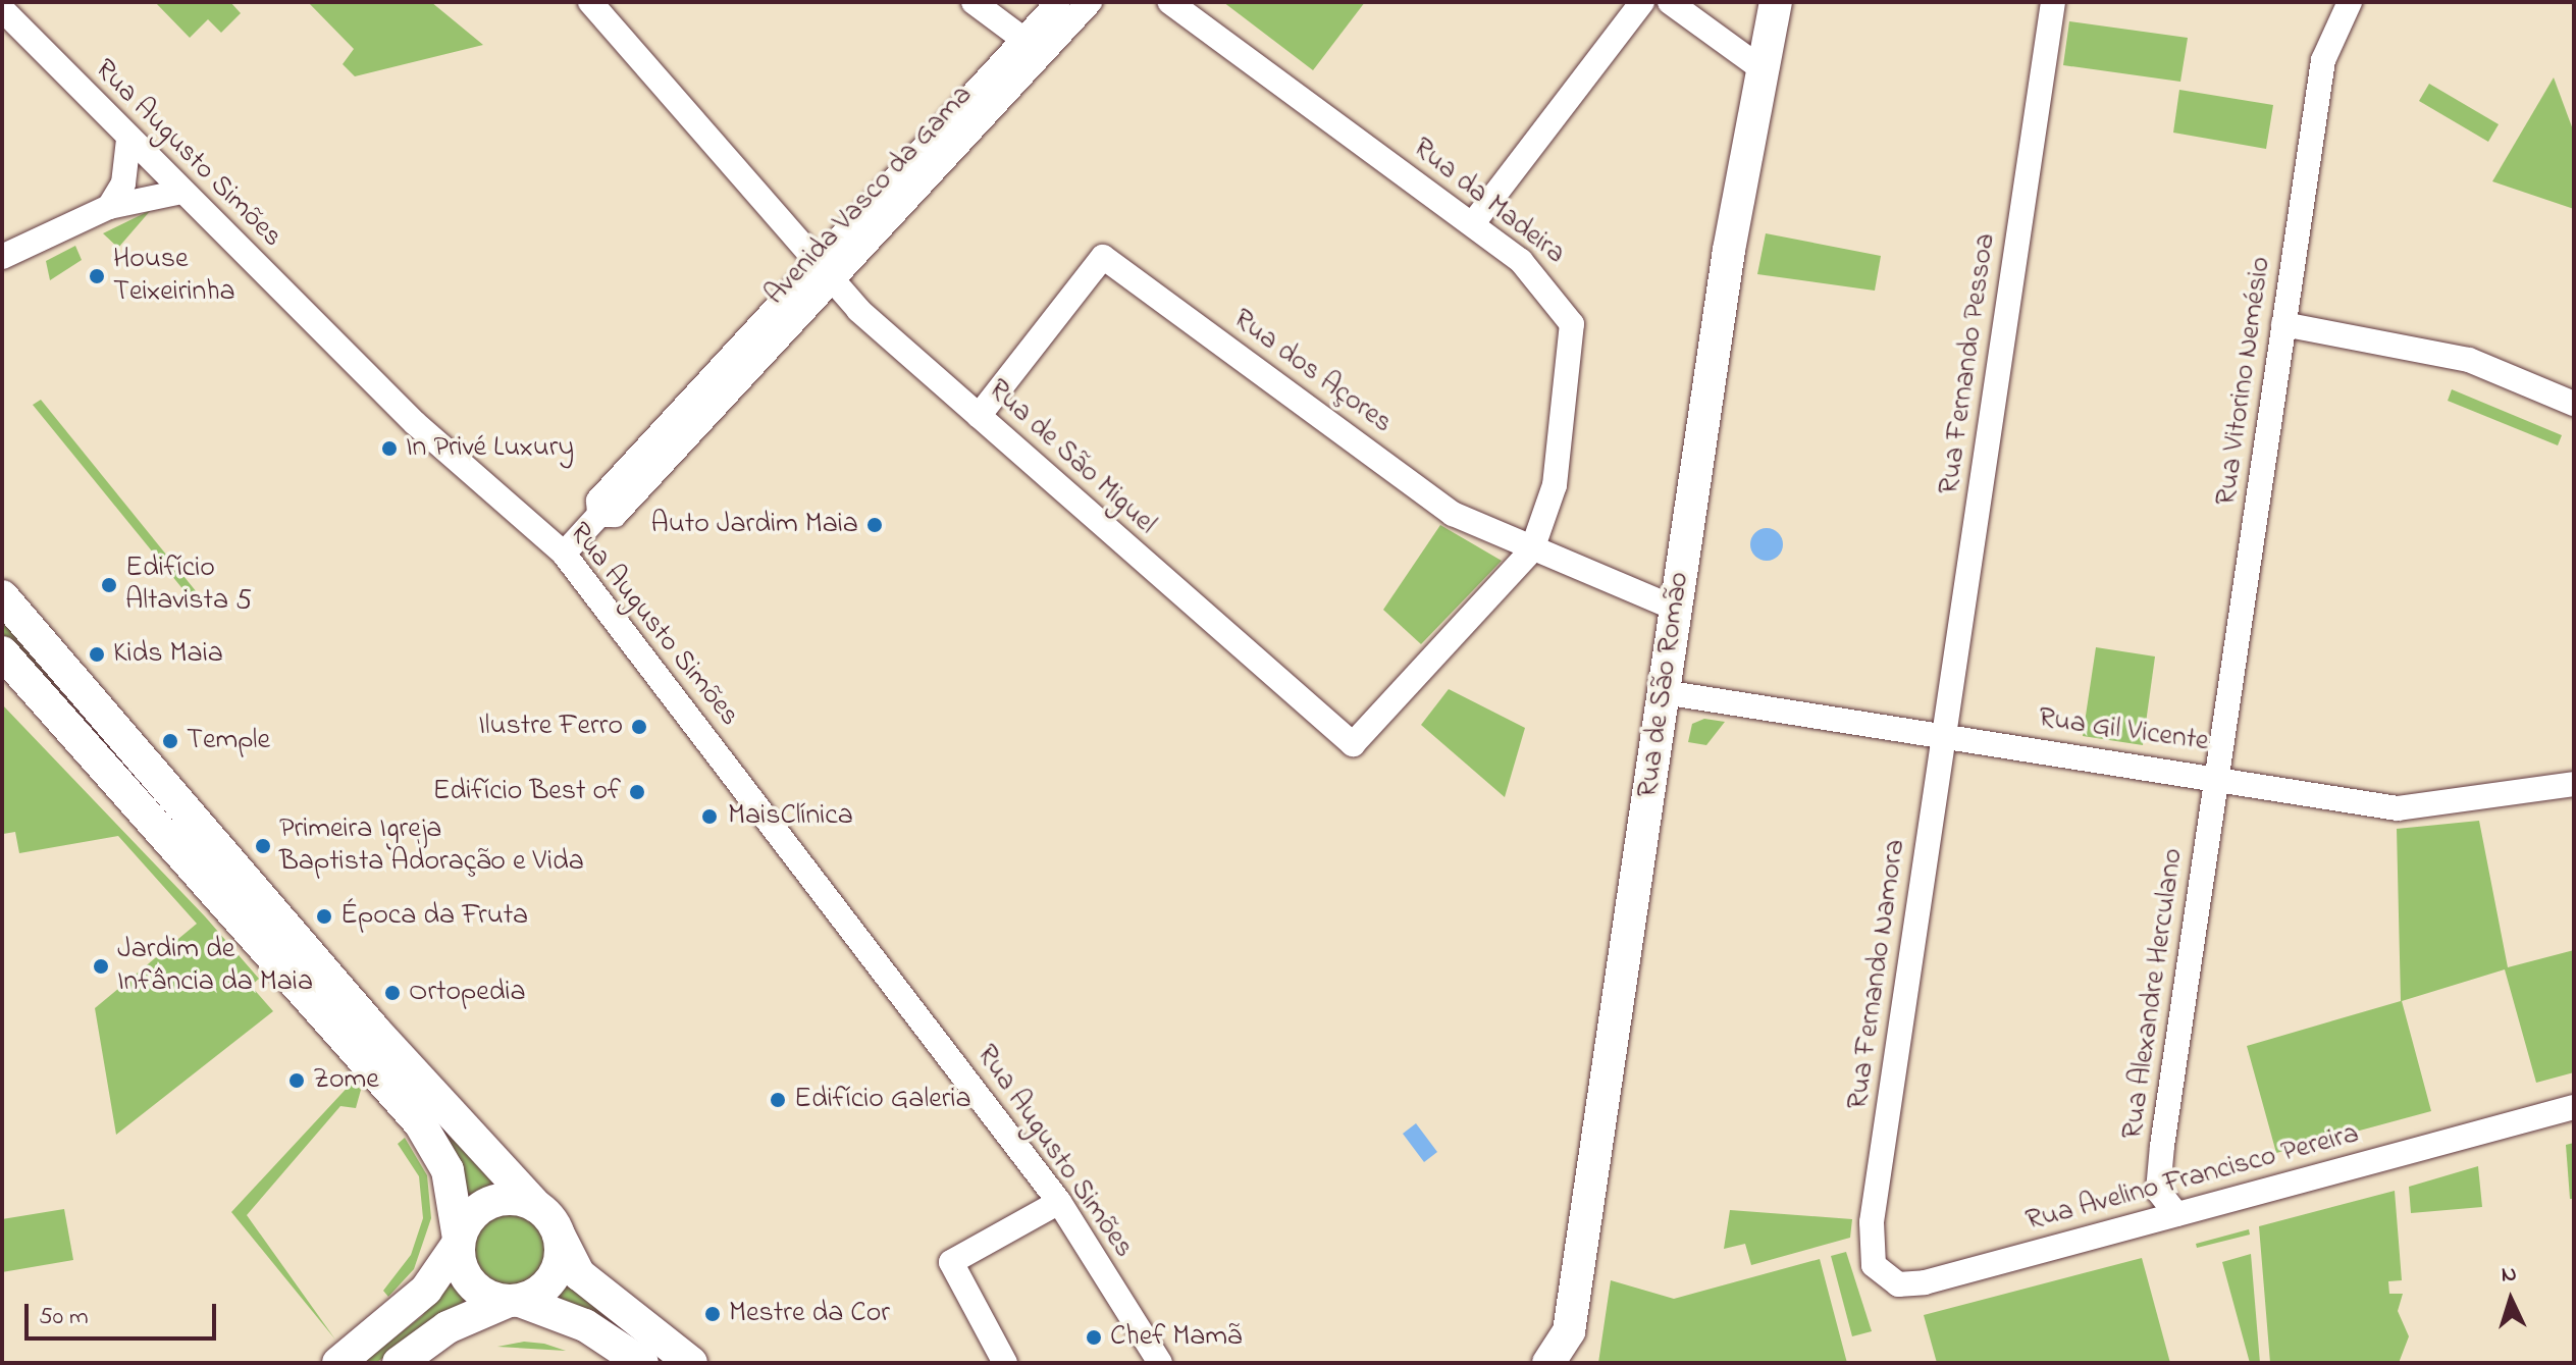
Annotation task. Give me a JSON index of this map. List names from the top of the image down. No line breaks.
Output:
{"streets":{"main road":["Rua de São Romão"],"street":["Rua Augusto Simões","Avenida Vasco da Gama","Rua da Madeira","Rua Fernando Pessoa","Rua dos Açores","Rua Vitorino Nemésio","Rua de São Miguel","Rua Gil Vicente","Rua Fernando Namora","Rua Alexandre Herculano","Rua Avelino Francisco Pereira"]},"crossings":[["Rua Augusto Simões","Avenida Vasco da Gama"],["Avenida Vasco da Gama","Rua de São Miguel"],["Rua da Madeira","Rua dos Açores"],["Rua da Madeira","Rua de São Miguel"],["Rua Fernando Pessoa","Rua Gil Vicente"],["Rua Fernando Pessoa","Rua Fernando Namora"],["Rua dos Açores","Rua de São Miguel"],["Rua dos Açores","Rua de São Romão"],["Rua Vitorino Nemésio","Rua Gil Vicente"],["Rua Vitorino Nemésio","Rua Alexandre Herculano"],["Rua de São Romão","Rua Gil Vicente"],["Rua Gil Vicente","Rua Fernando Namora"],["Rua Gil Vicente","Rua Alexandre Herculano"],["Rua Fernando Namora","Rua Avelino Francisco Pereira"],["Rua Alexandre Herculano","Rua Avelino Francisco Pereira"]],"places":["House Teixeirinha","In Privé Luxury","Auto Jardim Maia","Edifício Altavista 5","Kids Maia","Ilustre Ferro","Temple","Edifício Best of","MaisClínica","Primeira Igreja Baptista Adoração e Vida","Época da Fruta","Jardim de Infância da Maia","Ortopedia","Zome","Edifício Galeria","Mestre da Cor","Chef Mamã"],"scale_bar":"50 m","north":"top"}
